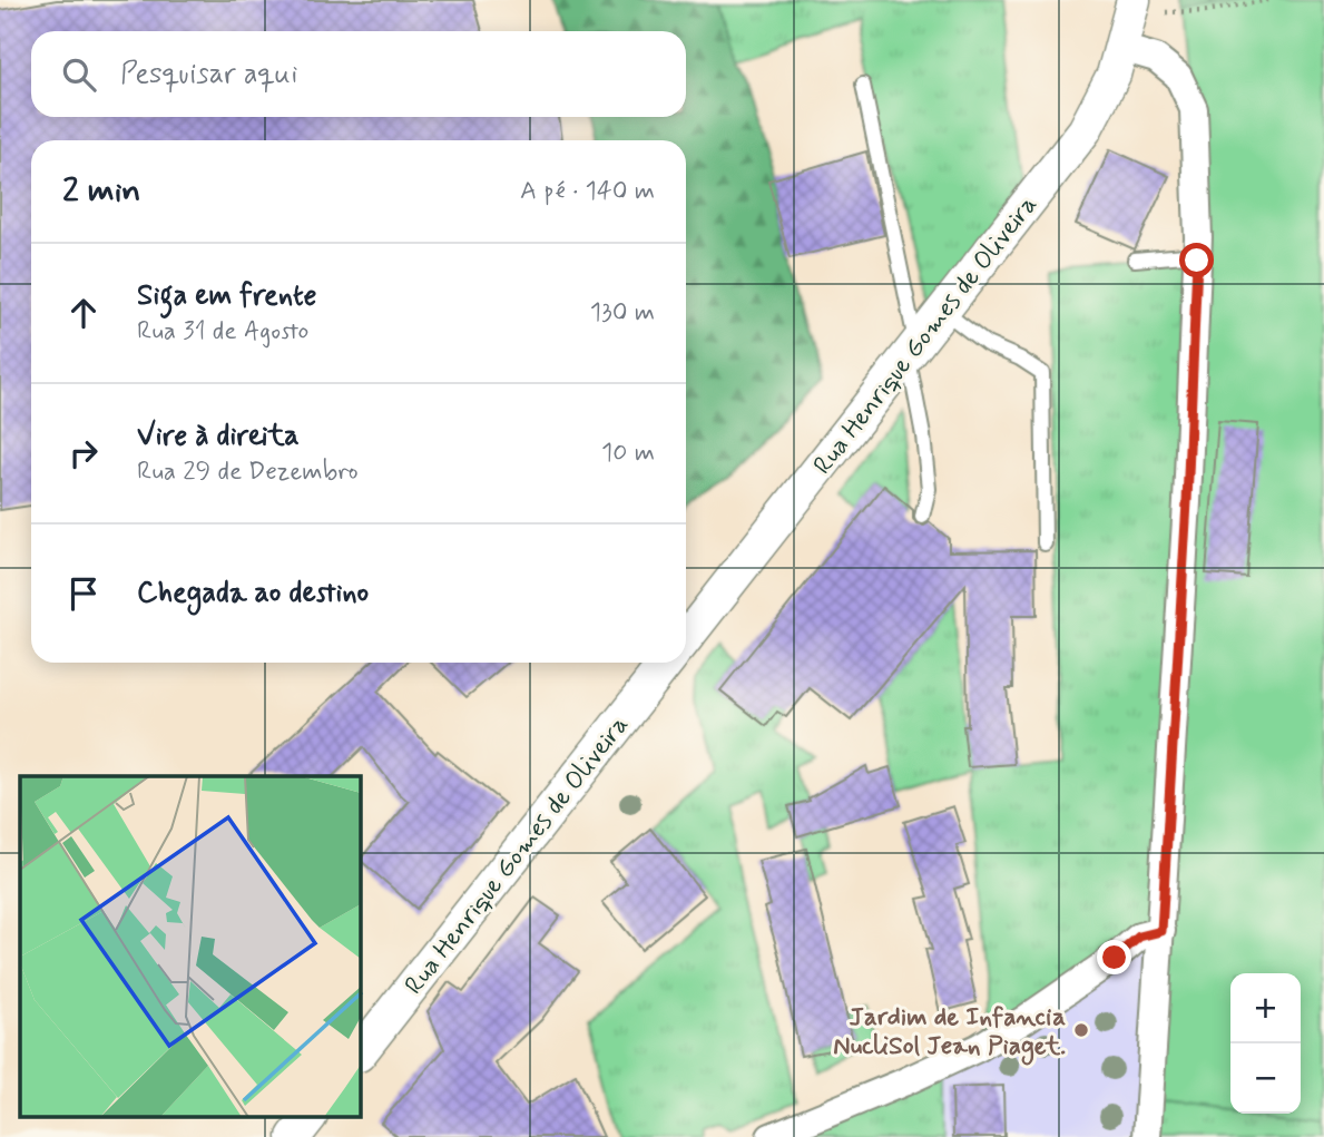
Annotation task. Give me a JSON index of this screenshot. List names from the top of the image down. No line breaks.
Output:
{"streets":{"street":["Rua Henrique Gomes de Oliveira"]},"places":["Jardim de Infancia NucliSol Jean Piaget."],"page":{"search":"Pesquisar aqui","heading":["2 min","A pé · 140 m"],"list":[["Siga em frente","Rua 31 de Agosto","130 m"],["Vire à direita","Rua 29 de Dezembro","10 m"],"Chegada ao destino"],"map_buttons":["+","−"]}}
